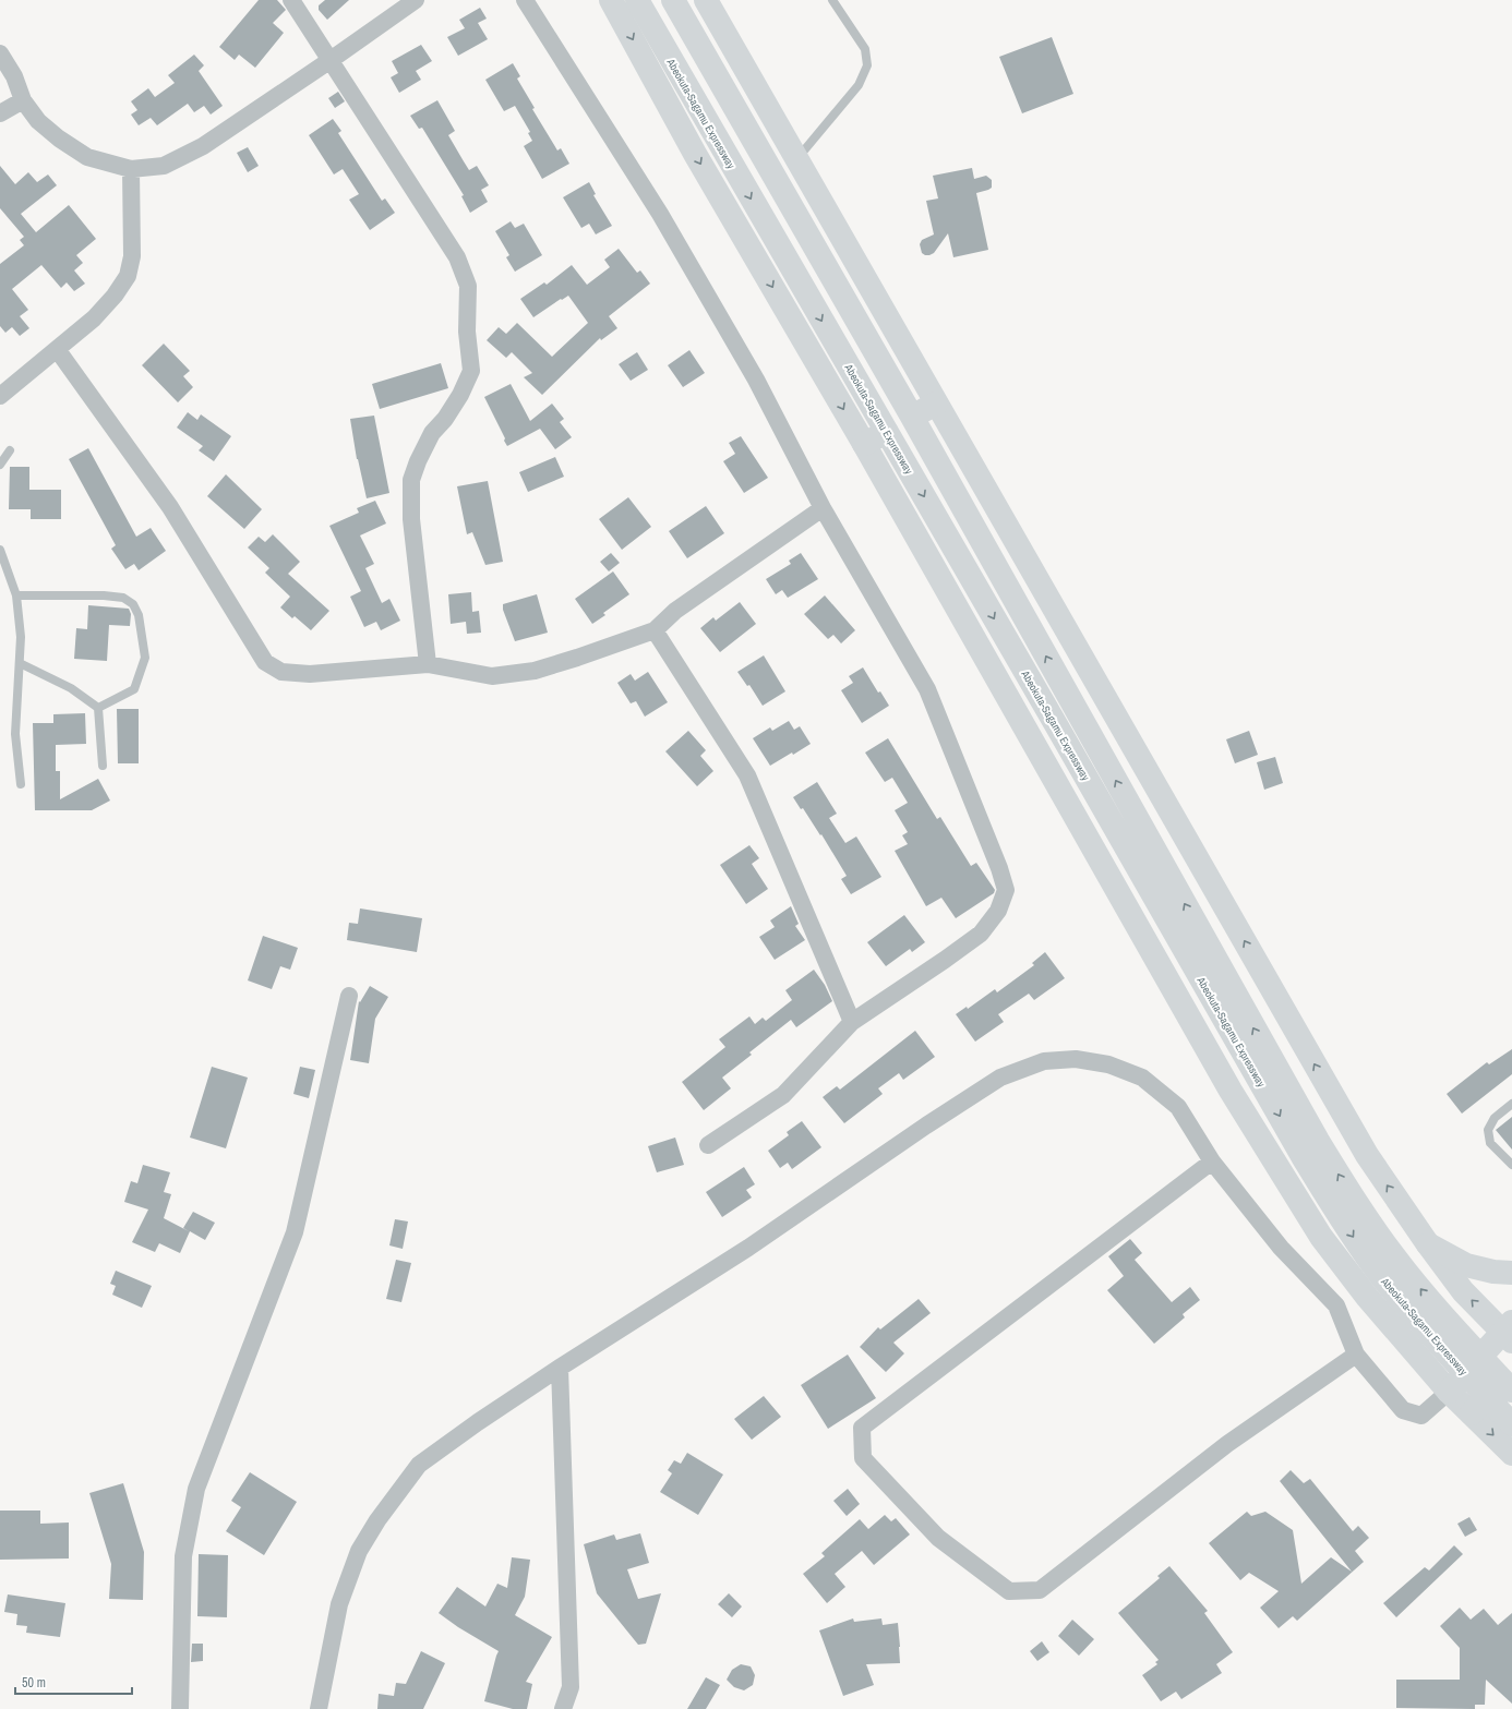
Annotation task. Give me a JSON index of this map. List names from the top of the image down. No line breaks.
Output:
{"streets":{"main road":["Abeokuta-Sagamu Expressway"]},"scale_bar":"50 m"}
